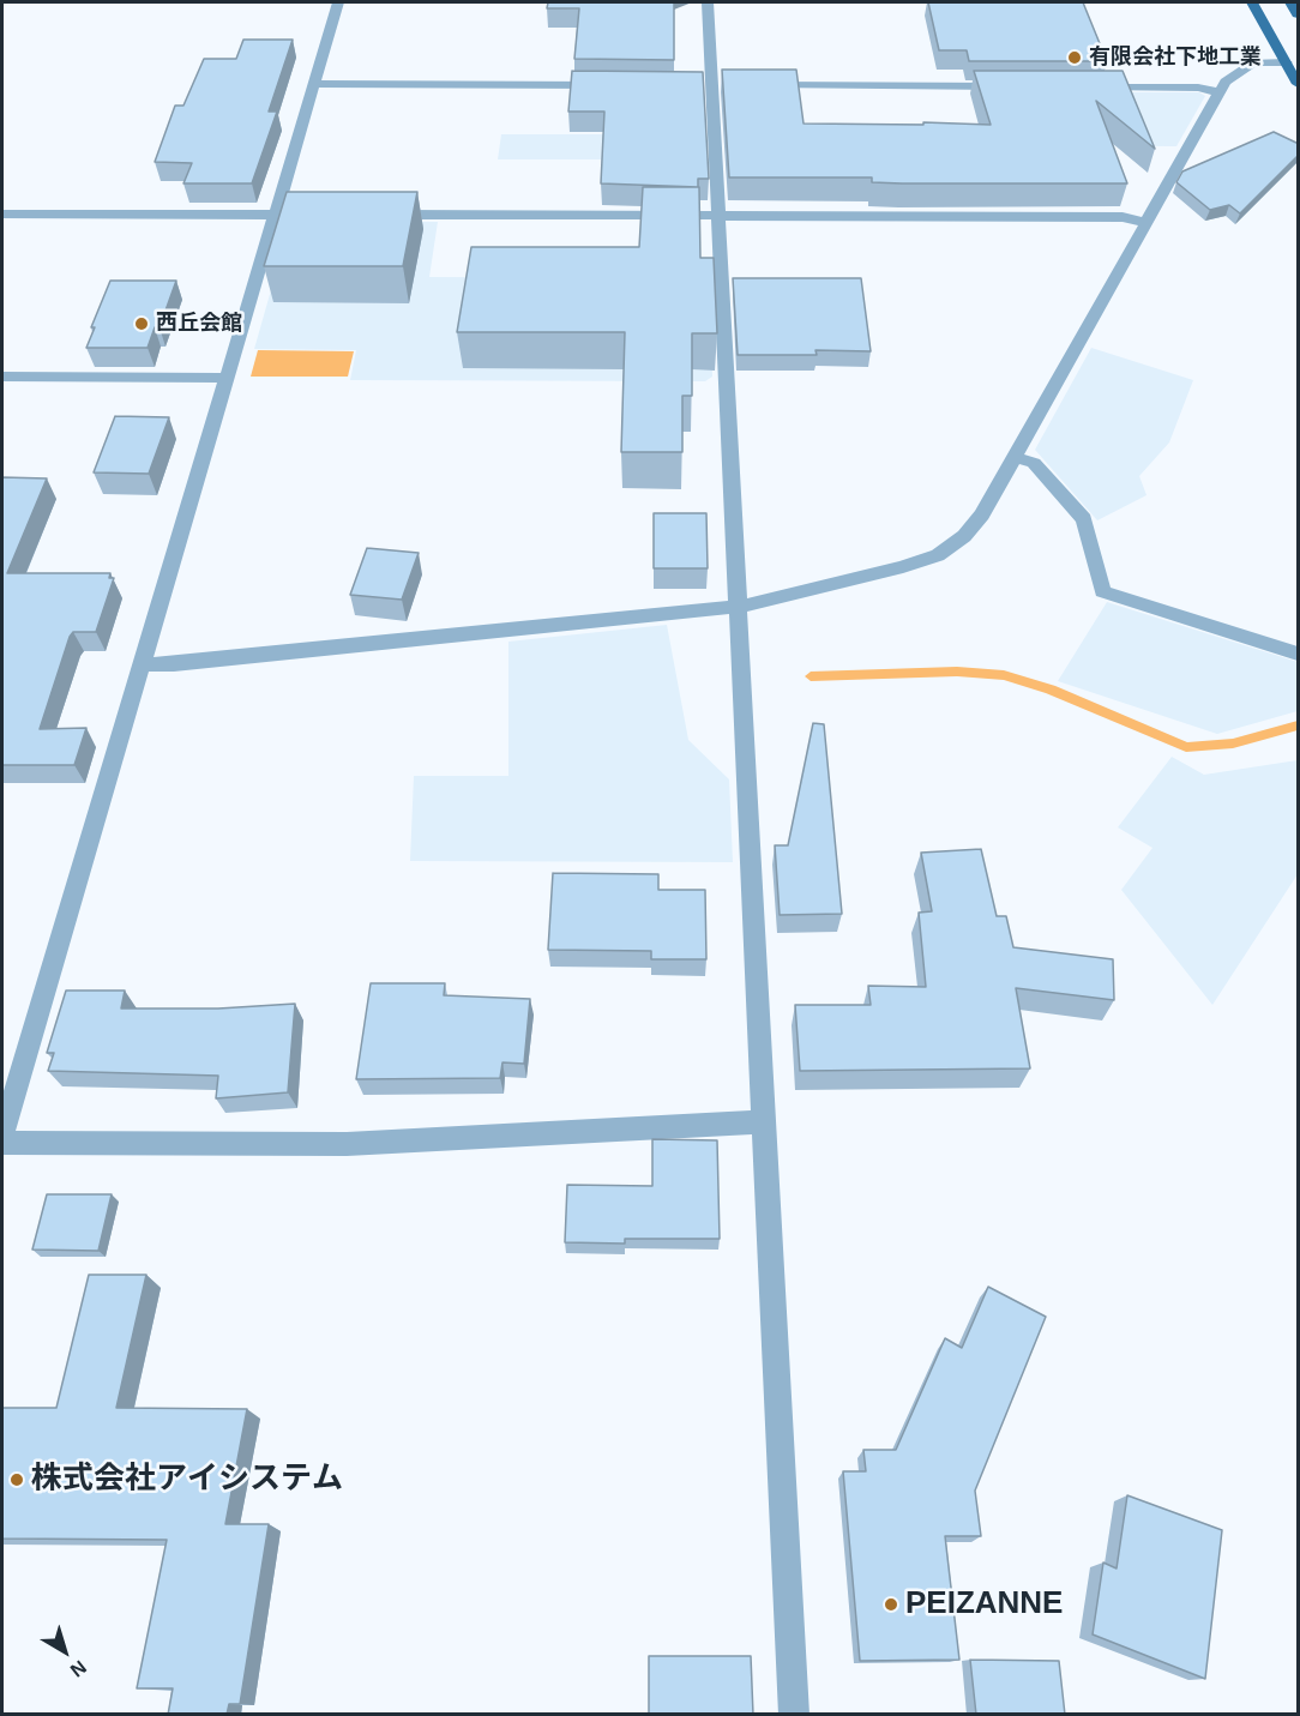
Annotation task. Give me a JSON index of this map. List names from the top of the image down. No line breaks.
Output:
{"places":["有限会社下地工業","西丘会館","株式会社アイシステム","PEIZANNE"],"north":"bottom right"}
